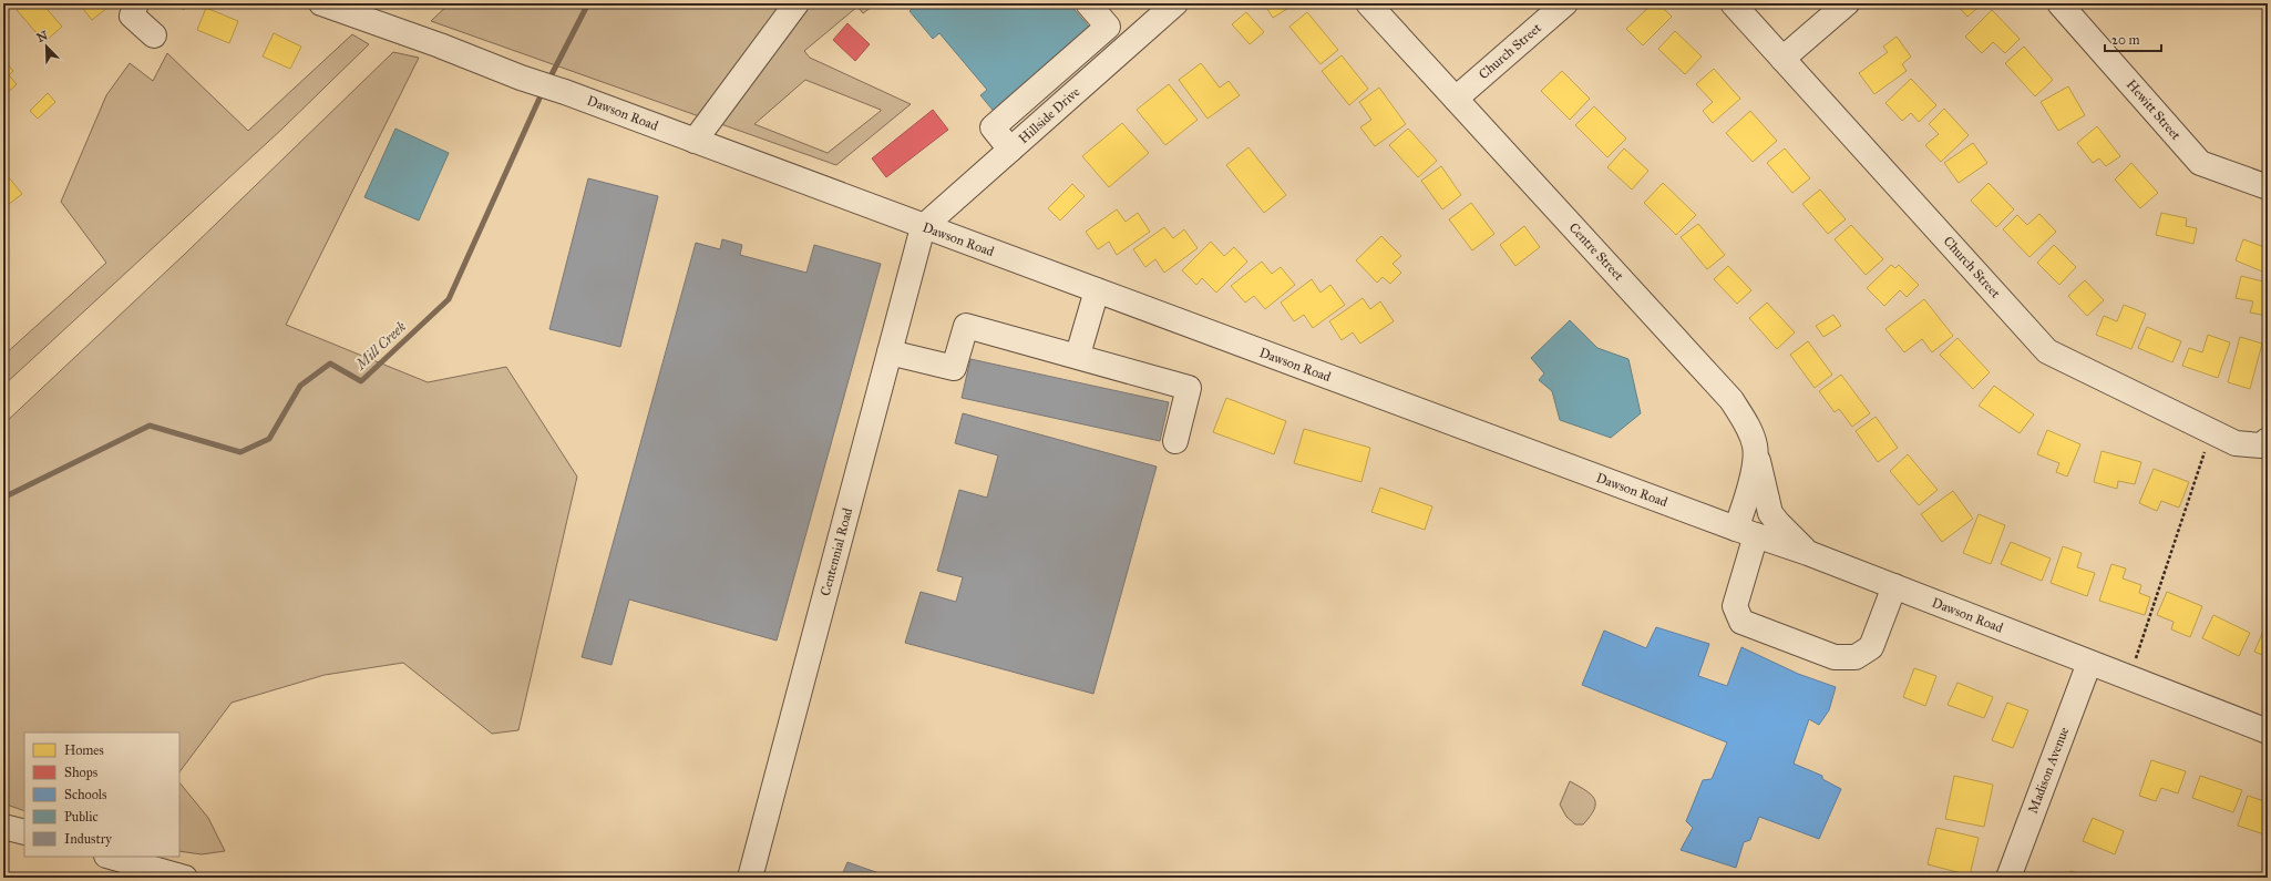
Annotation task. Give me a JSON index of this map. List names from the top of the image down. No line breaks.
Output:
{"streets":{"street":["Church Street","Hewitt Street","Dawson Road","Hillside Drive","Centre Street","Centennial Road","Madison Avenue"]},"crossings":[["Church Street","Centre Street"],["Dawson Road","Hillside Drive"],["Dawson Road","Centre Street"],["Dawson Road","Centennial Road"],["Dawson Road","Madison Avenue"],["Hillside Drive","Centennial Road"]],"water":["Mill Creek"],"legend":["Homes","Shops","Schools","Public","Industry"],"scale_bar":"20 m","north":"top left"}
